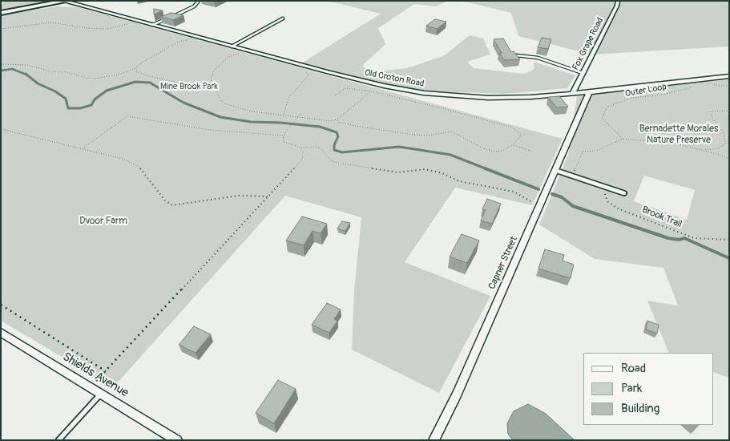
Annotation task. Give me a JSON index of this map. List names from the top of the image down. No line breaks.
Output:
{"streets":{"street":["Fox Grape Road","Old Croton Road","Capner Street","Shields Avenue"],"path":["Outer Loop","Brook Trail"]},"crossings":[["Fox Grape Road","Old Croton Road"],["Old Croton Road","Capner Street"]],"parks":["Mine Brook Park","Bernadette Morales Nature Preserve","Dvoor Farm"],"legend":["Road","Park","Building"]}
